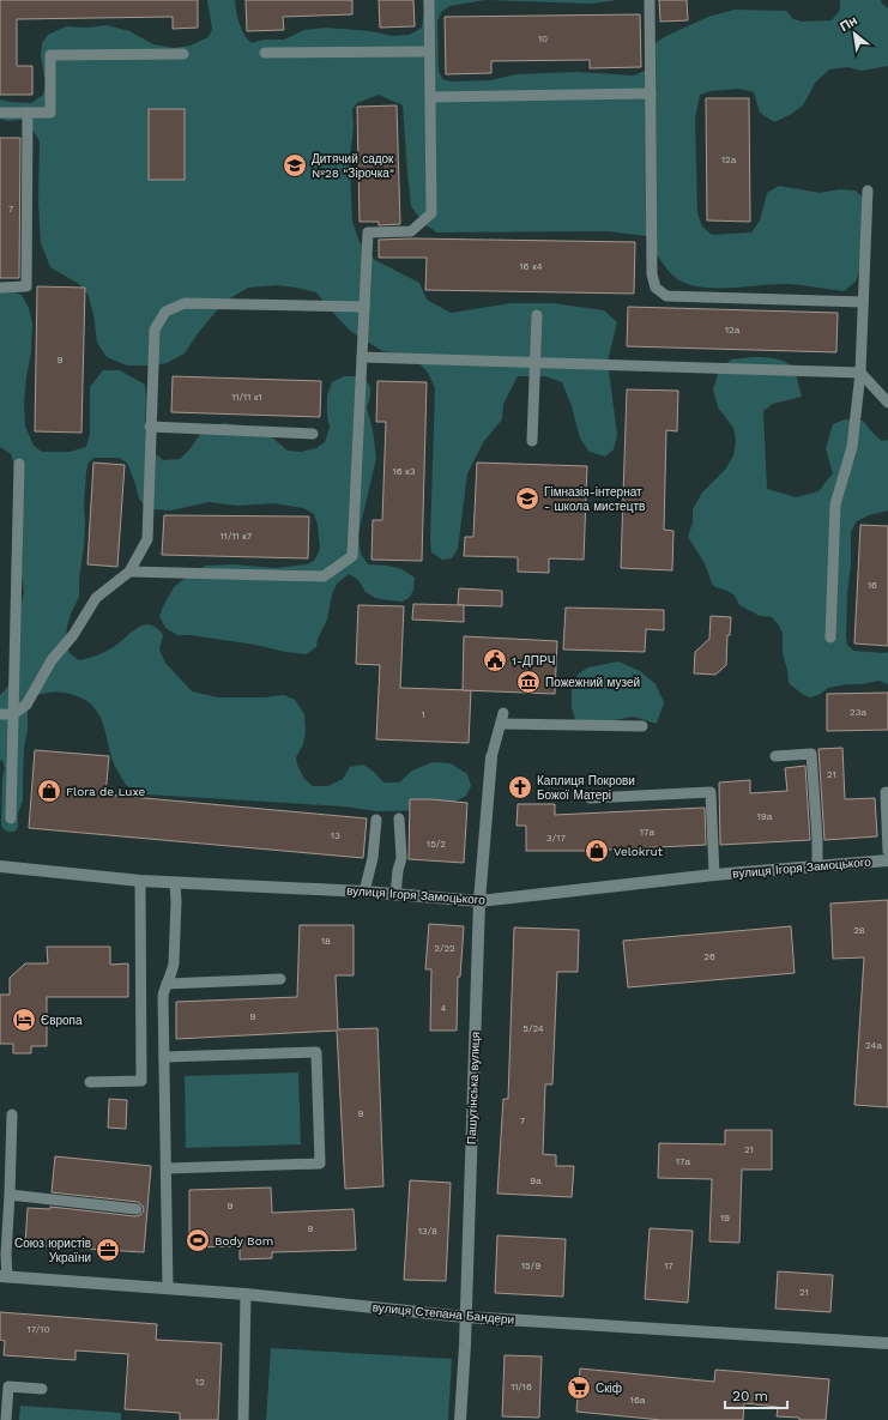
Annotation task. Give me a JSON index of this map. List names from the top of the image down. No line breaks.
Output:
{"streets":{"street":["вулиця Ігоря Замоцького","Пашутінська вулиця","вулиця Степана Бандери"]},"crossings":[["вулиця Ігоря Замоцького","Пашутінська вулиця"],["Пашутінська вулиця","вулиця Степана Бандери"]],"places":{"school or university":["Дитячий садок №28 \"Зірочка\"","Гімназія-інтернат - школа мистецтв"],"public building":["1-ДПРЧ"],"museum":["Пожежний музей"],"church":["Каплиця Покрови Божої Матері"],"shop":["Flora de Luxe","Velokrut"],"hotel":["Європа"],"sports":["Body Bom"],"office":["Союз юристів України"],"supermarket":["Скіф"]},"house_numbers":["10","12а","7","16 к4","12а","9","11/11 к1","16 к3","11/11 к7","16","23а","1","21","19а","17а","13","3/17","15/2","28","18","2/22","26","4","9","5/24","24а","9","7","21","17а","9а","9","19","9","13/8","15/9","17","21","17/10","12","11/16","16а"],"scale_bar":"20 m","north":"top left"}
